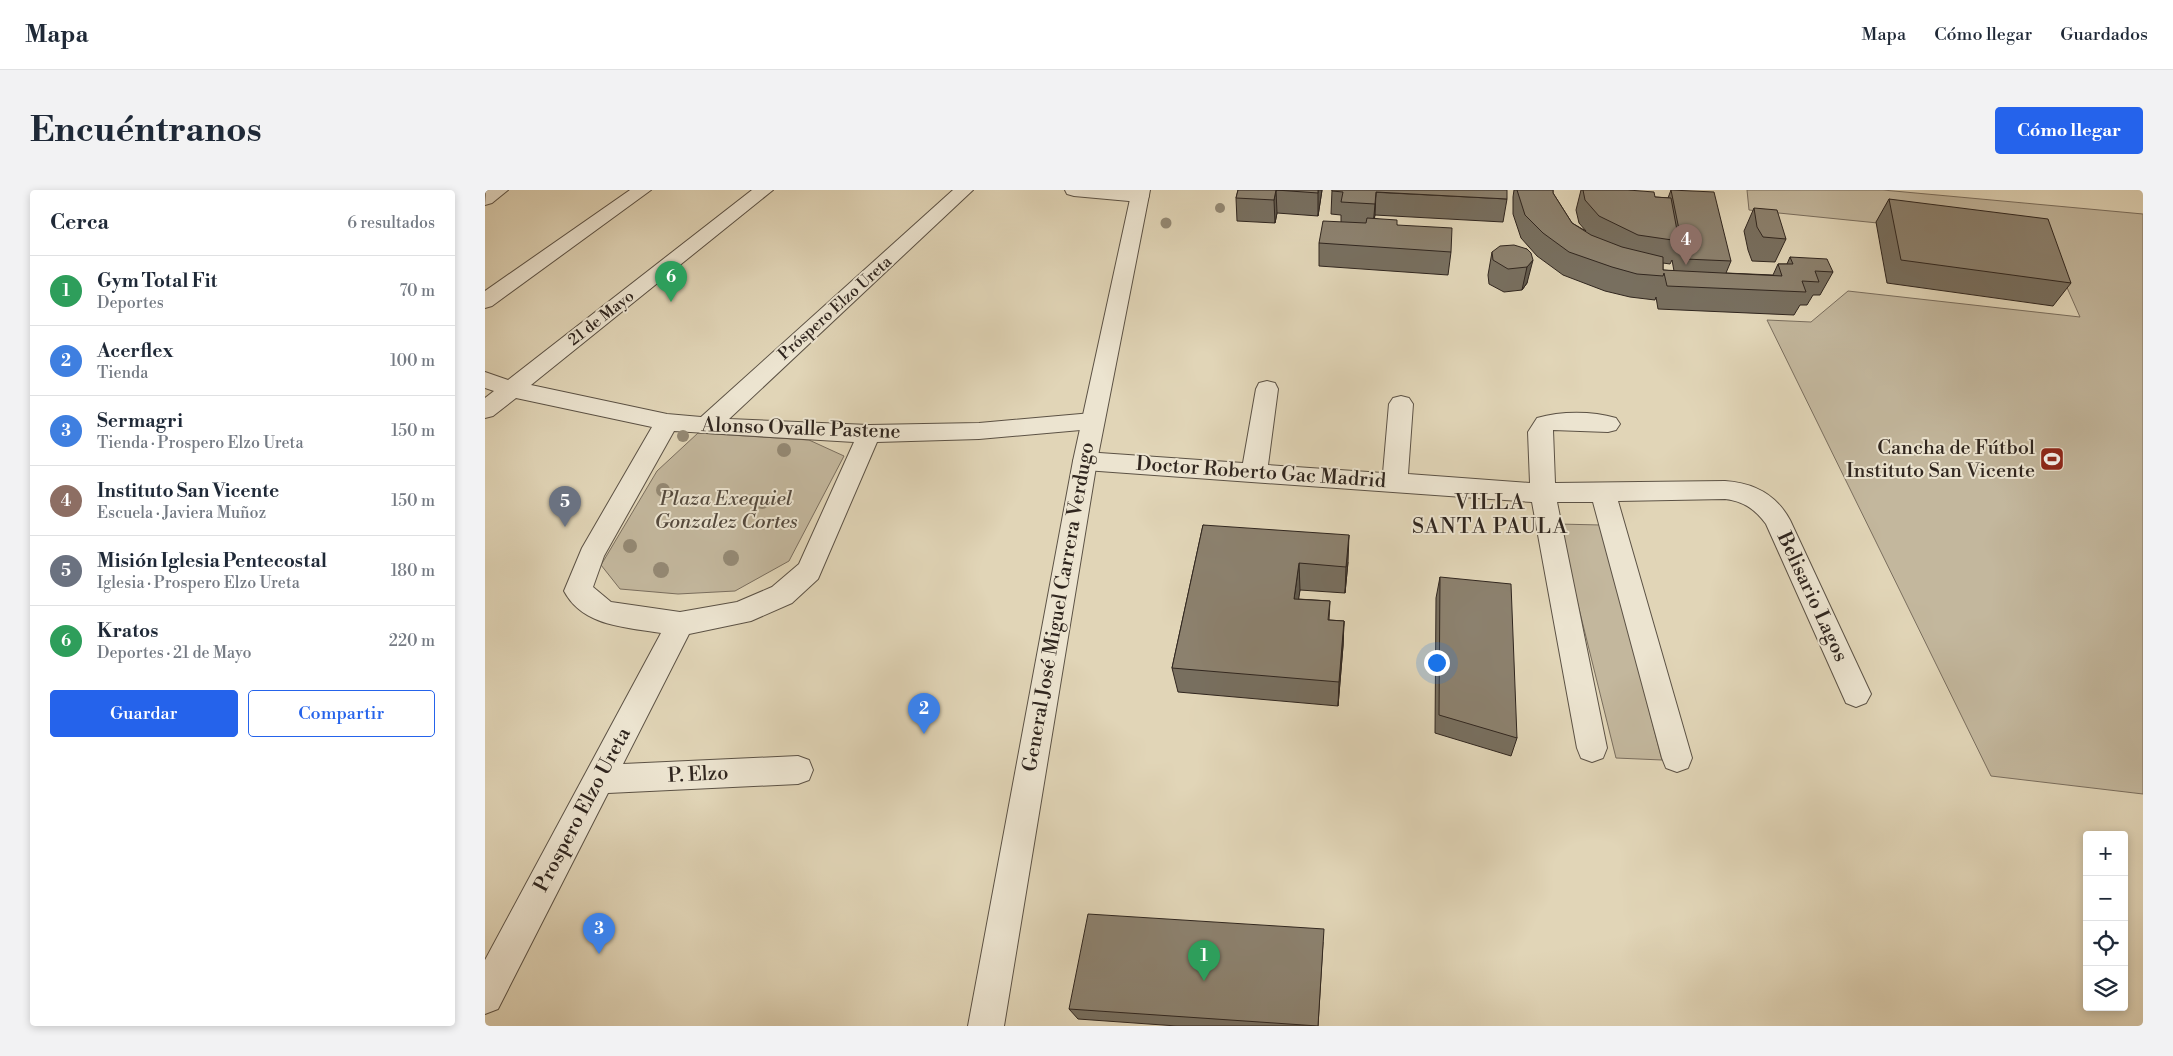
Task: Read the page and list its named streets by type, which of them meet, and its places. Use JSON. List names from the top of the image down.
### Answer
{
  "streets": {
    "street": [
      "Próspero Elzo Ureta",
      "21 de Mayo",
      "Alonso Ovalle Pastene",
      "Doctor Roberto Gac Madrid",
      "Belisario Lagos",
      "General José Miguel Carrera Verdugo",
      "P. Elzo",
      "Prospero Elzo Ureta"
    ]
  },
  "crossings": [
    ["Próspero Elzo Ureta", "Alonso Ovalle Pastene"],
    ["21 de Mayo", "Alonso Ovalle Pastene"],
    ["Alonso Ovalle Pastene", "General José Miguel Carrera Verdugo"],
    ["Doctor Roberto Gac Madrid", "Belisario Lagos"],
    ["Doctor Roberto Gac Madrid", "General José Miguel Carrera Verdugo"],
    ["P. Elzo", "Prospero Elzo Ureta"]
  ],
  "districts": ["VILLA SANTA PAULA"],
  "parks": ["Plaza Exequiel Gonzalez Cortes"],
  "places": {
    "sports": ["Cancha de Fútbol Instituto San Vicente"]
  },
  "page": {
    "header": "Mapa",
    "nav": ["Mapa", "Cómo llegar", "Guardados"],
    "buttons": [
      "Cómo llegar",
      ["Guardar", "Compartir"]
    ],
    "title": "Encuéntranos",
    "heading": ["Cerca", "6 resultados"],
    "pins": [
      "4",
      "6",
      "5",
      "2",
      "3",
      "1"
    ],
    "list": [
      {
        "mark": "1",
        "name": "Gym Total Fit",
        "note": "Deportes",
        "value": "70 m"
      },
      {
        "mark": "2",
        "name": "Acerflex",
        "note": "Tienda",
        "value": "100 m"
      },
      {
        "mark": "3",
        "name": "Sermagri",
        "note": "Tienda · Prospero Elzo Ureta",
        "value": "150 m"
      },
      {
        "mark": "4",
        "name": "Instituto San Vicente",
        "note": "Escuela · Javiera Muñoz",
        "value": "150 m"
      },
      {
        "mark": "5",
        "name": "Misión Iglesia Pentecostal",
        "note": "Iglesia · Prospero Elzo Ureta",
        "value": "180 m"
      },
      {
        "mark": "6",
        "name": "Kratos",
        "note": "Deportes · 21 de Mayo",
        "value": "220 m"
      }
    ],
    "map_buttons": ["+", "−"]
  }
}
